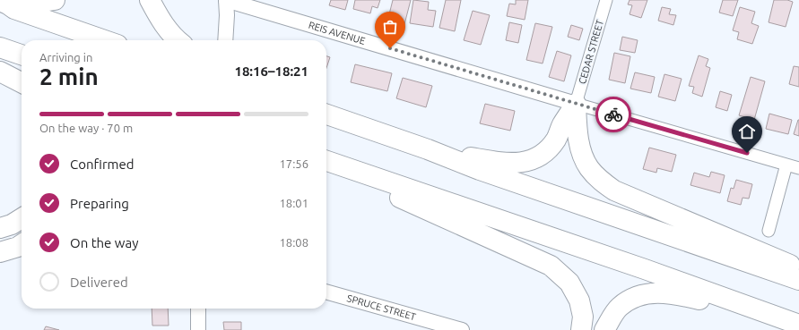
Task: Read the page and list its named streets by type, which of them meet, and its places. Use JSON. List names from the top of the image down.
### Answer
{
  "streets": {
    "street": ["REIS AVENUE", "CEDAR STREET", "SPRUCE STREET"]
  },
  "crossings": [
    ["REIS AVENUE", "CEDAR STREET"]
  ],
  "page": {
    "heading": ["2 min", "Arriving in", "18:16–18:21"],
    "bar": "On the way · 70 m",
    "list": [
      ["Confirmed", "17:56"],
      ["Preparing", "18:01"],
      ["On the way", "18:08"],
      "Delivered"
    ]
  }
}
